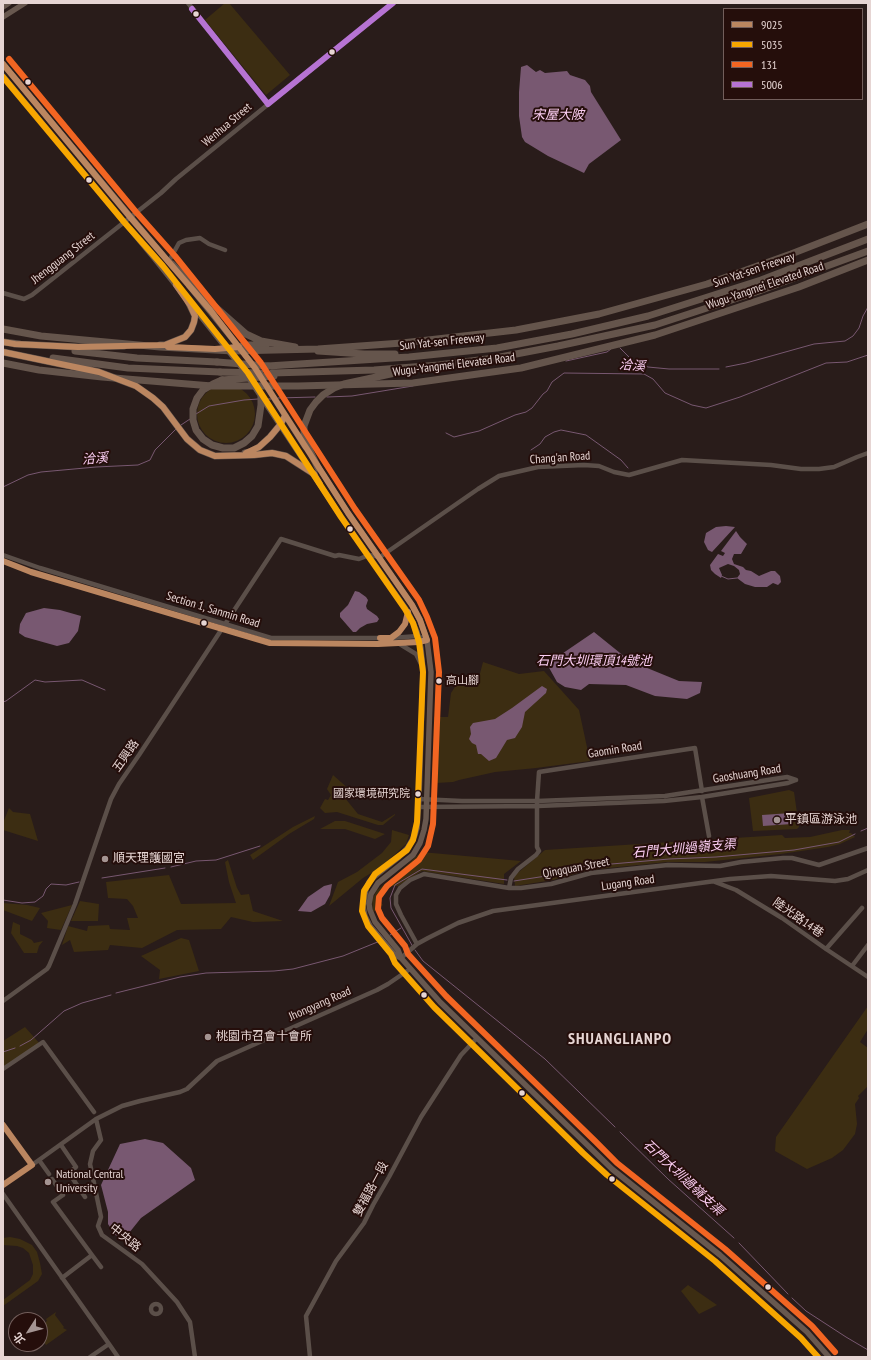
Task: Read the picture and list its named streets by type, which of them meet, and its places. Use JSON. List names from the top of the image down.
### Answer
{
  "streets": {
    "highway": ["Sun Yat-sen Freeway", "Wugu-Yangmei Elevated Road"],
    "street": [
      "Wenhua Street",
      "Jhengguang Street",
      "Chang'an Road",
      "Section 1, Sanmin Road",
      "Gaomin Road",
      "五興路",
      "Gaoshuang Road",
      "Qingquan Street",
      "Lugang Road",
      "陸光路14巷",
      "Jhongyang Road",
      "雙福路一段",
      "中央路"
    ]
  },
  "crossings": [
    ["Wenhua Street", "Jhengguang Street"],
    ["Section 1, Sanmin Road", "五興路"],
    ["Gaomin Road", "Gaoshuang Road"],
    ["Qingquan Street", "Lugang Road"],
    ["Lugang Road", "陸光路14巷"],
    ["Jhongyang Road", "中央路"]
  ],
  "districts": ["SHUANGLIANPO"],
  "water": [
    "宋屋大陂",
    "洽溪",
    "石門大圳環頂14號池",
    "石門大圳過嶺支渠"
  ],
  "places": [
    "高山腳",
    "國家環境研究院",
    "平鎮區游泳池",
    "順天理護國宮",
    "桃園市召會十會所",
    "National Central University"
  ],
  "lines": [
    "transit line 5006",
    "transit line 131",
    "transit line 9025",
    "transit line 5035"
  ],
  "legend": [
    "9025",
    "5035",
    "131",
    "5006"
  ],
  "north": "bottom left"
}
